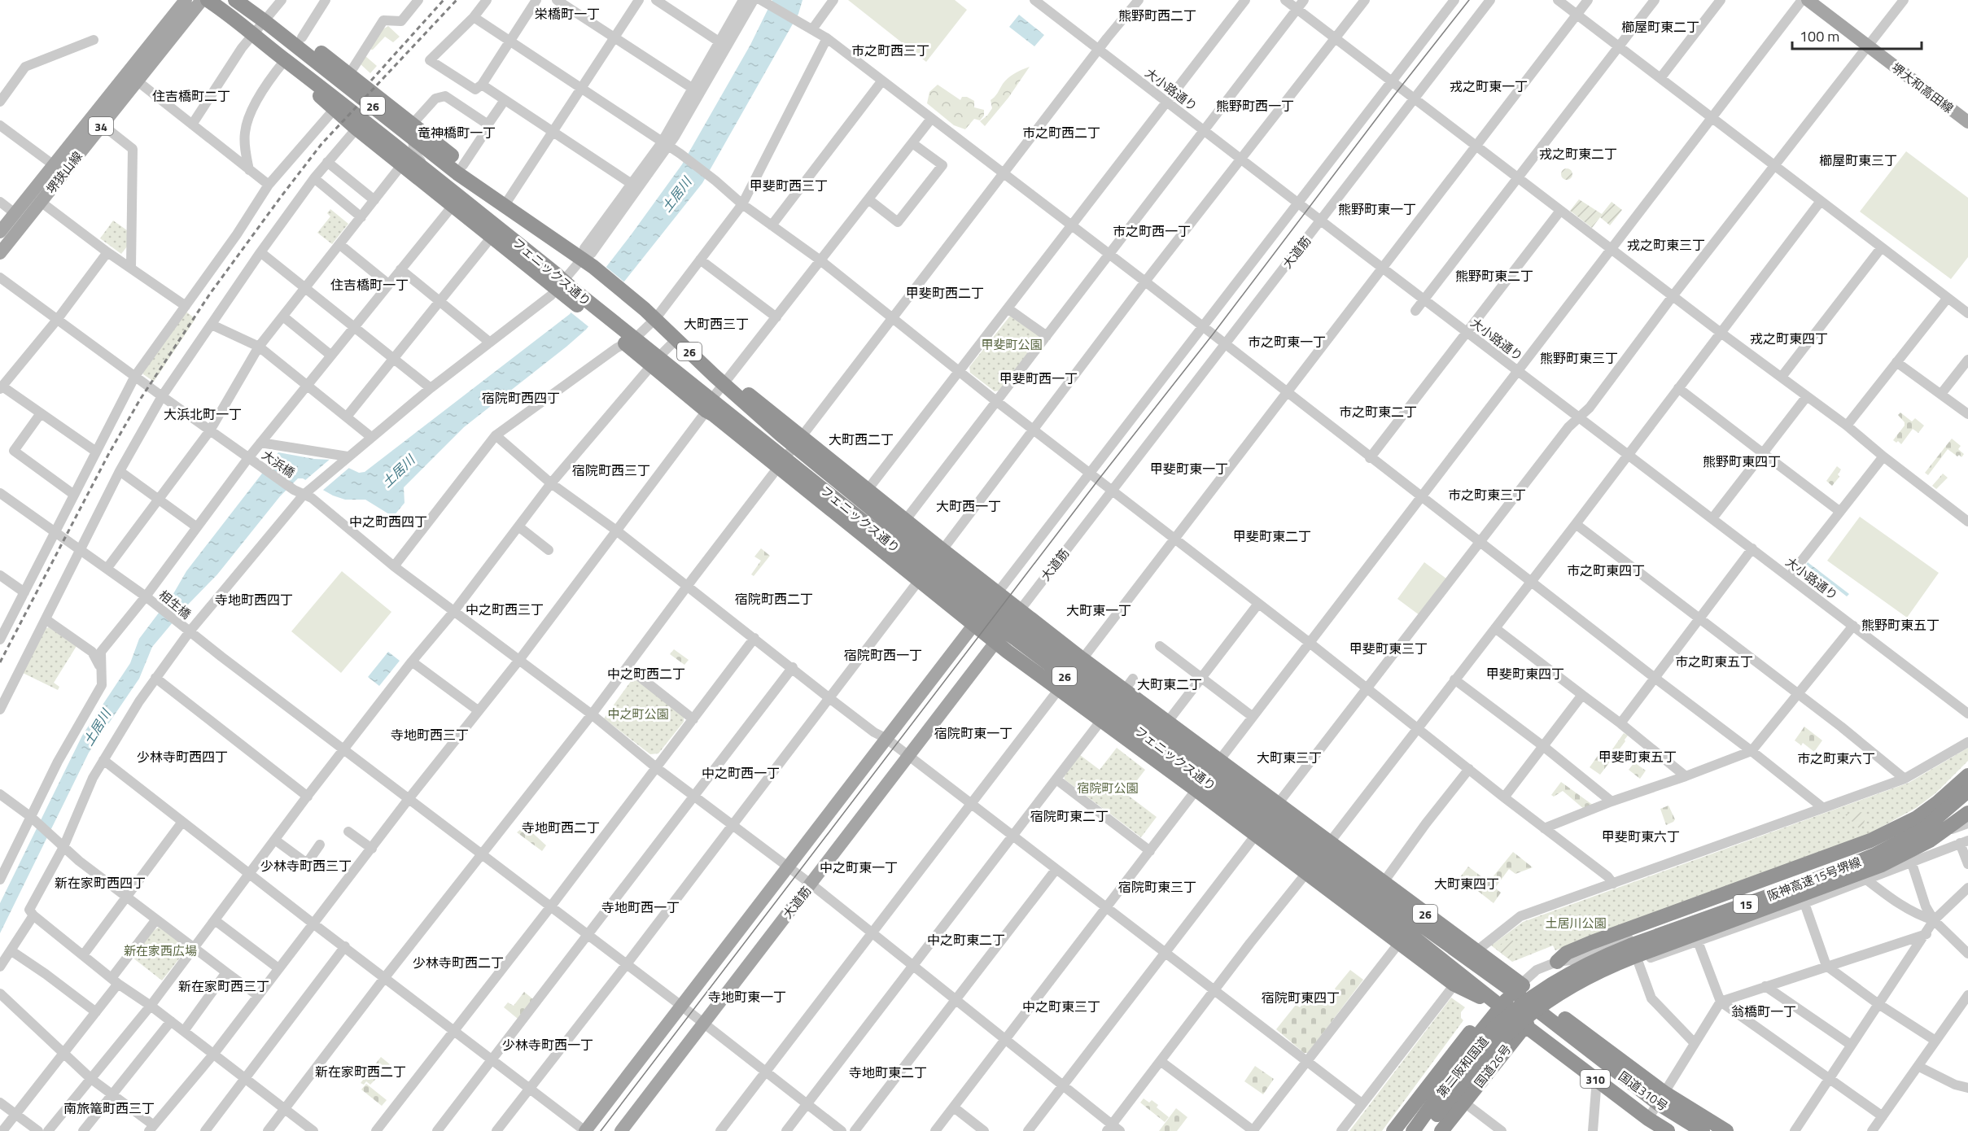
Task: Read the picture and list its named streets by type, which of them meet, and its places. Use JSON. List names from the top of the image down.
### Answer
{
  "streets": {
    "highway": [
      "26",
      "フェニックス通り",
      "阪神高速15号堺線",
      "15",
      "国道26号",
      "第二阪和国道",
      "310",
      "国道310号"
    ],
    "main road": [
      "堺大和高田線",
      "34",
      "堺狭山線",
      "大道筋"
    ],
    "street": ["大小路通り", "大浜橋", "相生橋"]
  },
  "crossings": [
    ["大小路通り", "大道筋"],
    ["26", "大道筋"],
    ["26", "フェニックス通り"],
    ["大道筋", "フェニックス通り"],
    ["大道筋", "大浜橋"],
    ["大道筋", "相生橋"],
    ["フェニックス通り", "阪神高速15号堺線"],
    ["フェニックス通り", "国道26号"],
    ["フェニックス通り", "第二阪和国道"],
    ["フェニックス通り", "国道310号"],
    ["阪神高速15号堺線", "国道26号"],
    ["阪神高速15号堺線", "第二阪和国道"],
    ["阪神高速15号堺線", "国道310号"],
    ["国道26号", "第二阪和国道"],
    ["国道26号", "国道310号"],
    ["第二阪和国道", "国道310号"]
  ],
  "districts": [
    "栄橋町一丁",
    "熊野町西二丁",
    "櫛屋町東二丁",
    "市之町西三丁",
    "戎之町東一丁",
    "住吉橋町二丁",
    "熊野町西一丁",
    "竜神橋町一丁",
    "市之町西二丁",
    "戎之町東二丁",
    "櫛屋町東三丁",
    "甲斐町西三丁",
    "熊野町東一丁",
    "市之町西一丁",
    "戎之町東三丁",
    "熊野町東二丁",
    "住吉橋町一丁",
    "甲斐町西二丁",
    "大町西三丁",
    "戎之町東四丁",
    "市之町東一丁",
    "熊野町東三丁",
    "甲斐町西一丁",
    "宿院町西四丁",
    "市之町東二丁",
    "大浜北町一丁",
    "大町西二丁",
    "熊野町東四丁",
    "甲斐町東一丁",
    "宿院町西三丁",
    "市之町東三丁",
    "大町西一丁",
    "中之町西四丁",
    "甲斐町東二丁",
    "市之町東四丁",
    "宿院町西二丁",
    "寺地町西四丁",
    "中之町西三丁",
    "大町東一丁",
    "熊野町東五丁",
    "甲斐町東三丁",
    "宿院町西一丁",
    "市之町東五丁",
    "中之町西二丁",
    "甲斐町東四丁",
    "大町東二丁",
    "宿院町東一丁",
    "寺地町西三丁",
    "少林寺町西四丁",
    "甲斐町東五丁",
    "大町東三丁",
    "市之町東六丁",
    "中之町西一丁",
    "宿院町東二丁",
    "寺地町西二丁",
    "甲斐町東六丁",
    "少林寺町西三丁",
    "中之町東一丁",
    "新在家町西四丁",
    "大町東四丁",
    "宿院町東三丁",
    "寺地町西一丁",
    "中之町東二丁",
    "少林寺町西二丁",
    "新在家町西三丁",
    "寺地町東一丁",
    "宿院町東四丁",
    "中之町東三丁",
    "翁橋町一丁",
    "少林寺町西一丁",
    "新在家町西二丁",
    "寺地町東二丁",
    "南旅篭町西三丁"
  ],
  "water": ["土居川"],
  "parks": [
    "甲斐町公園",
    "中之町公園",
    "宿院町公園",
    "土居川公園",
    "新在家西広場"
  ],
  "scale_bar": "100 m"
}
